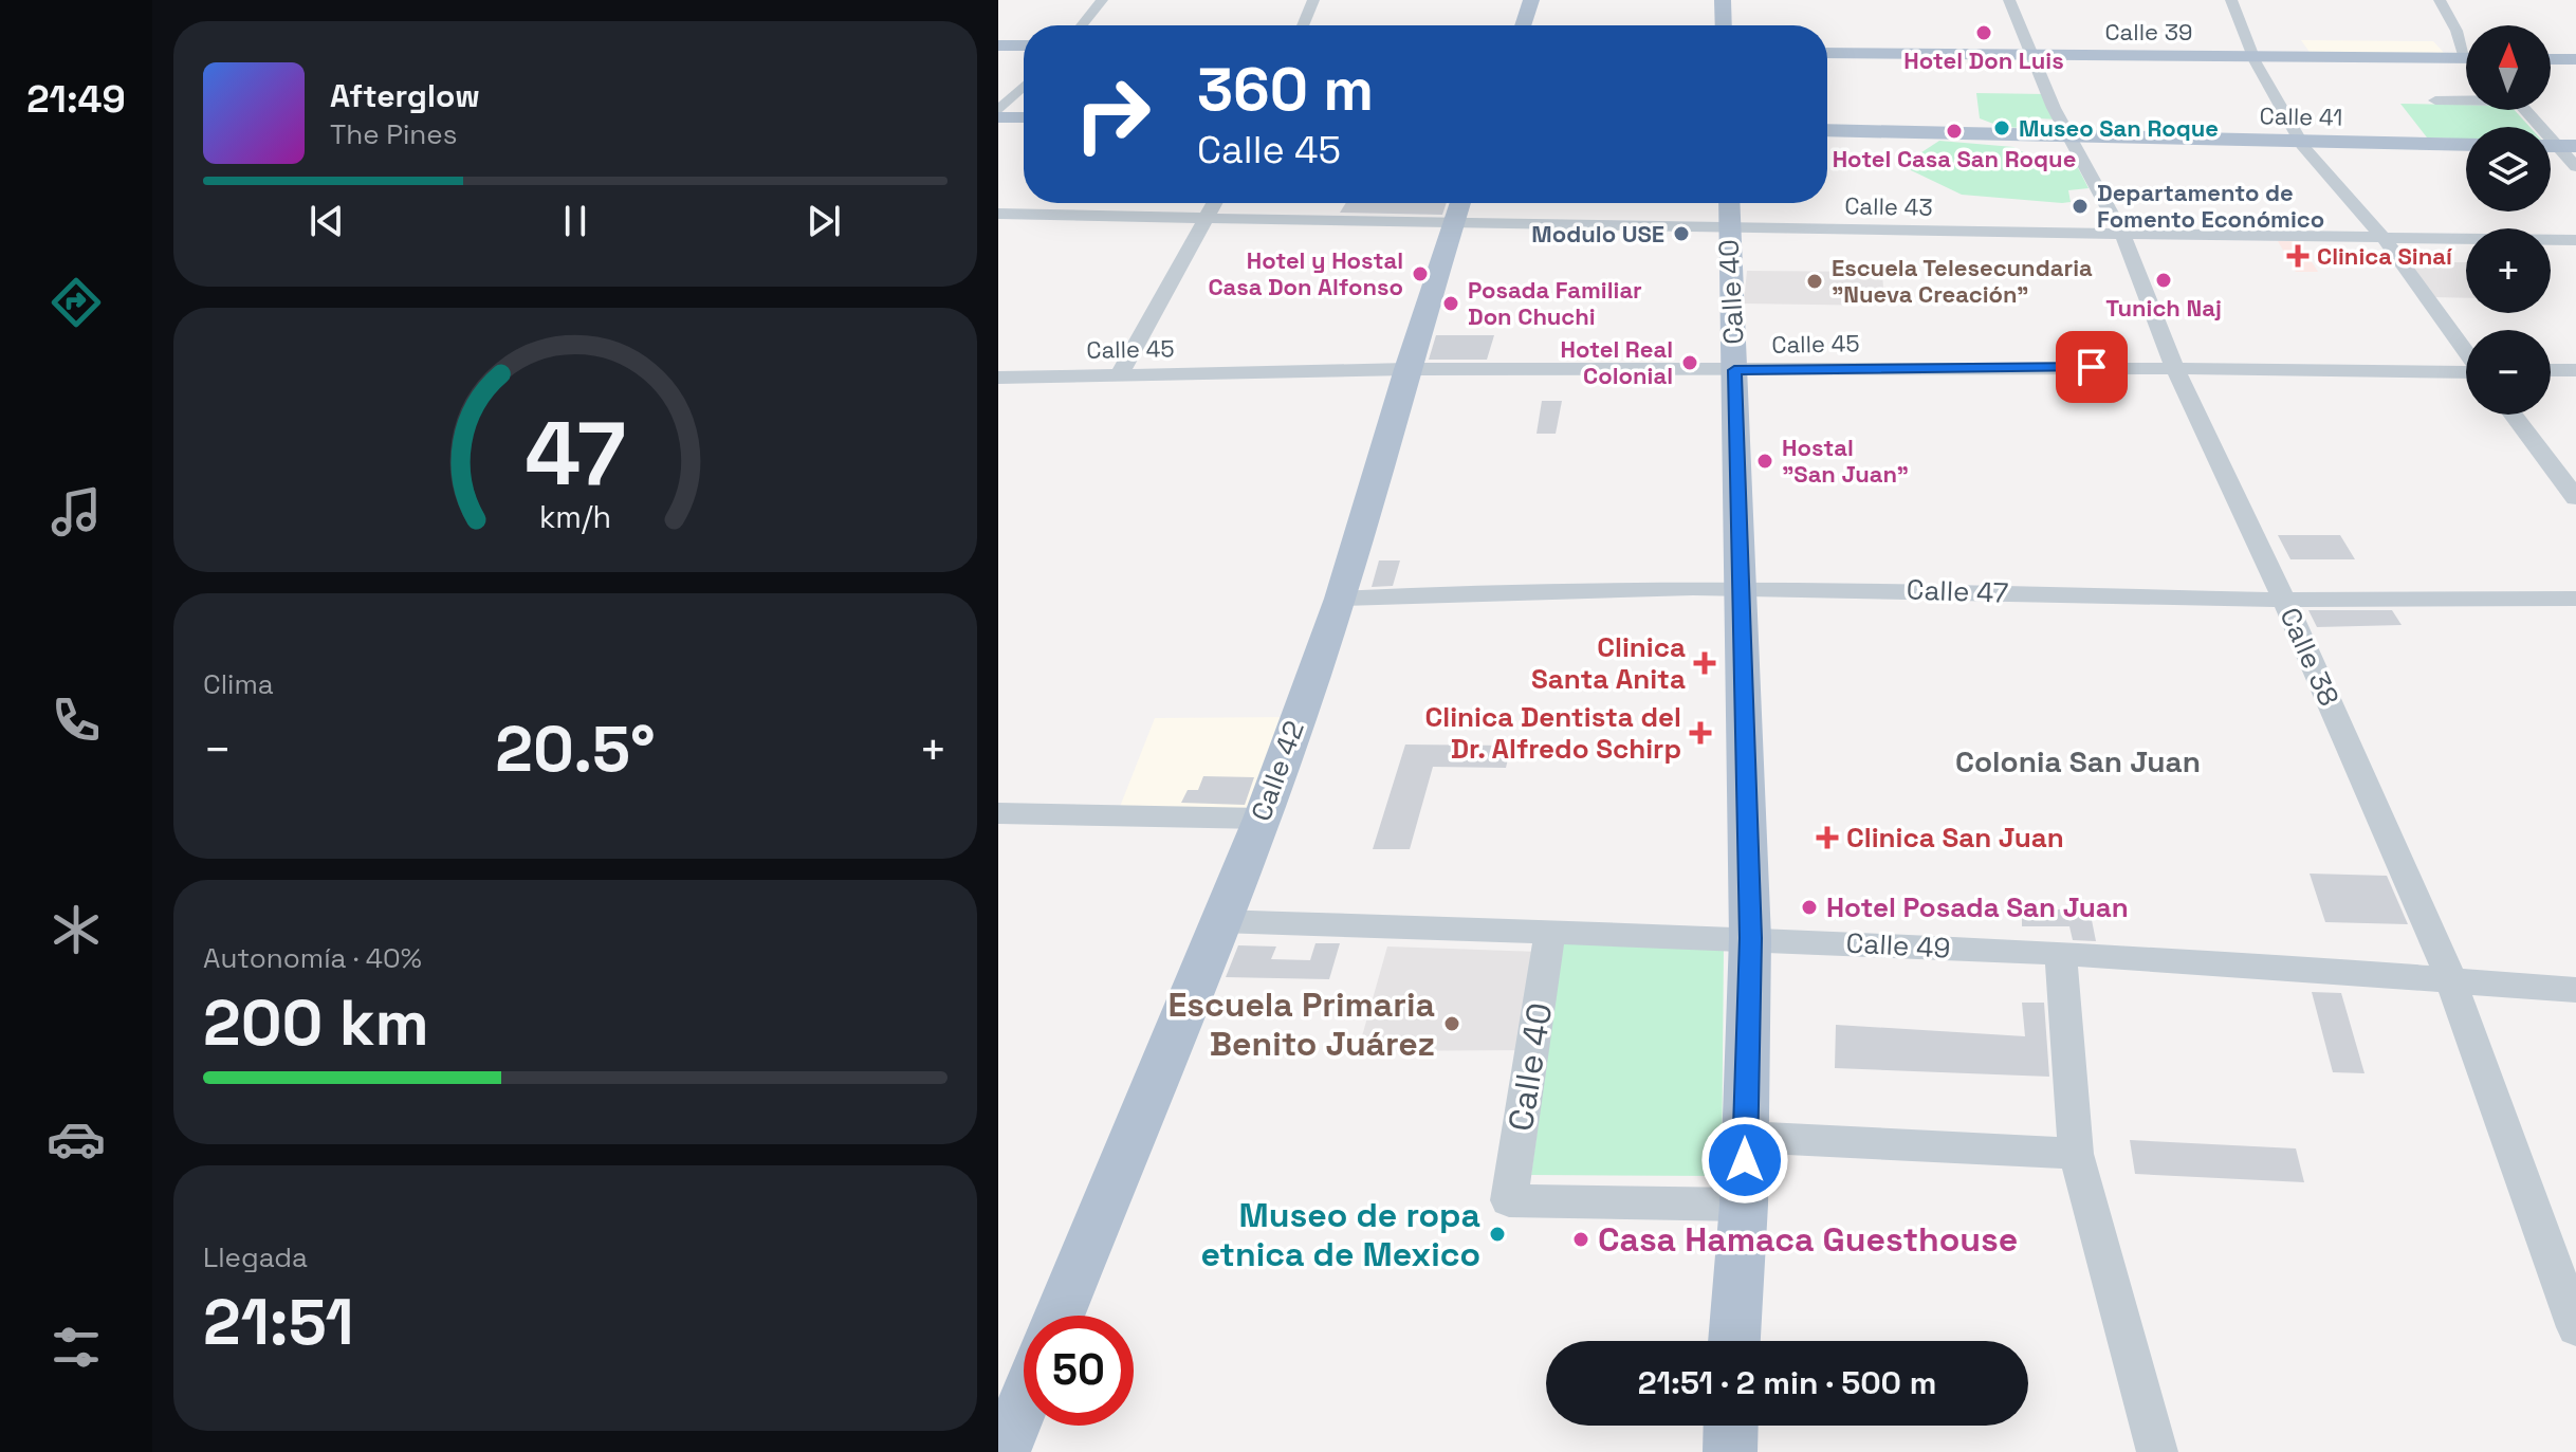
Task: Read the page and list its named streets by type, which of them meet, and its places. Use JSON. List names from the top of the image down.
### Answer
{
  "streets": {
    "main road": [
      "Calle 39",
      "Calle 41",
      "Calle 40",
      "Calle 42"
    ],
    "street": [
      "Calle 43",
      "Calle 45",
      "Calle 47",
      "Calle 38",
      "Calle 49"
    ]
  },
  "crossings": [
    ["Calle 39", "Calle 38"],
    ["Calle 41", "Calle 38"],
    ["Calle 43", "Calle 40"],
    ["Calle 43", "Calle 38"],
    ["Calle 43", "Calle 42"],
    ["Calle 40", "Calle 45"],
    ["Calle 40", "Calle 47"],
    ["Calle 40", "Calle 49"],
    ["Calle 45", "Calle 38"],
    ["Calle 45", "Calle 42"],
    ["Calle 47", "Calle 38"],
    ["Calle 47", "Calle 42"],
    ["Calle 38", "Calle 49"],
    ["Calle 42", "Calle 49"]
  ],
  "districts": ["Colonia San Juan"],
  "places": {
    "other": [
      "Hotel Don Luis",
      "Museo San Roque",
      "Hotel Casa San Roque",
      "Departamento de Fomento Económico",
      "Modulo USE",
      "Hotel y Hostal Casa Don Alfonso",
      "Tunich Naj",
      "Escuela Telesecundaria \"Nueva Creación\"",
      "Posada Familiar Don Chuchi",
      "Hotel Real Colonial",
      "Hostal \"San Juan\"",
      "Hotel Posada San Juan",
      "Escuela Primaria Benito Juárez",
      "Museo de ropa etnica de Mexico",
      "Casa Hamaca Guesthouse"
    ],
    "health": [
      "Clinica Sinaí",
      "Clinica Santa Anita",
      "Clinica Dentista del Dr. Alfredo Schirp",
      "Clinica San Juan"
    ]
  },
  "north": "top",
  "page": {
    "tabs": "21:49",
    "map_buttons": ["+", "−"],
    "turn": ["360 m", "Calle 45"],
    "song": ["Afterglow", "The Pines"],
    "tile": [
      "Clima",
      ["Autonomía · 40%", "200 km"],
      ["Llegada", "21:51"]
    ],
    "heat": ["−", "20.5°", "+"],
    "limit": "50",
    "trip": "21:51 · 2 min · 500 m",
    "gauge": ["47", "km/h"]
  }
}
